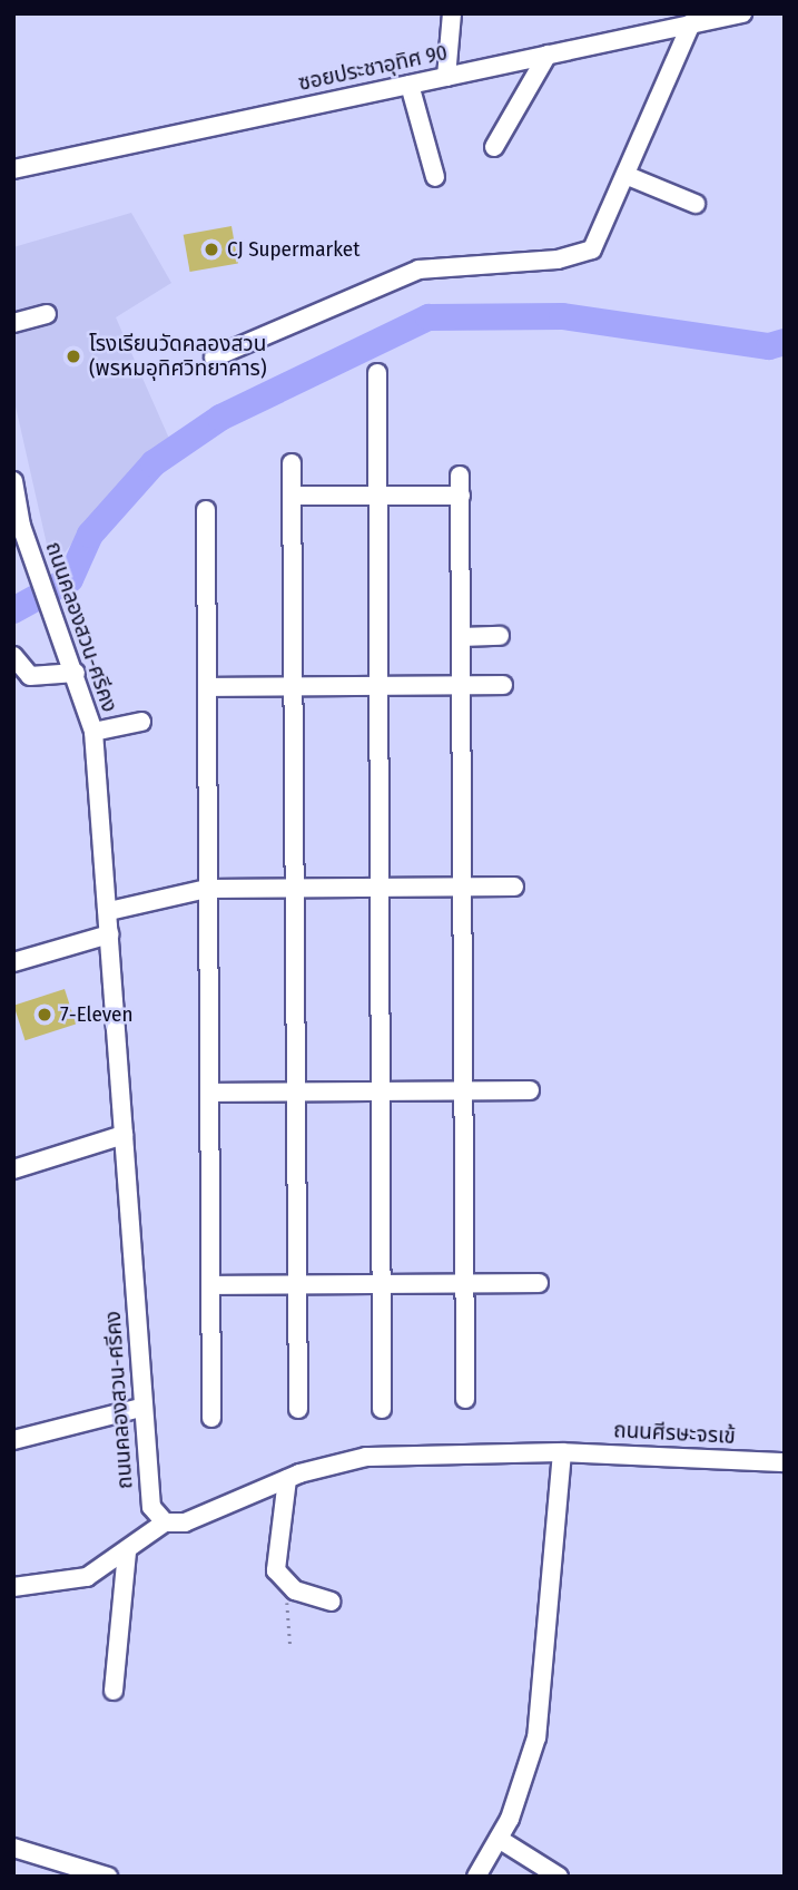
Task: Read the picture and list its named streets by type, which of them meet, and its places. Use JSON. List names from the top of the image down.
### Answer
{
  "streets": {
    "street": ["ซอยประชาอุทิศ 90", "ถนนคลองสวน-ศรีคง", "ถนนศีรษะจรเข้"]
  },
  "places": ["CJ Supermarket", "โรงเรียนวัดคลองสวน (พรหมอุทิศวิทยาคาร)", "7-Eleven"]
}
